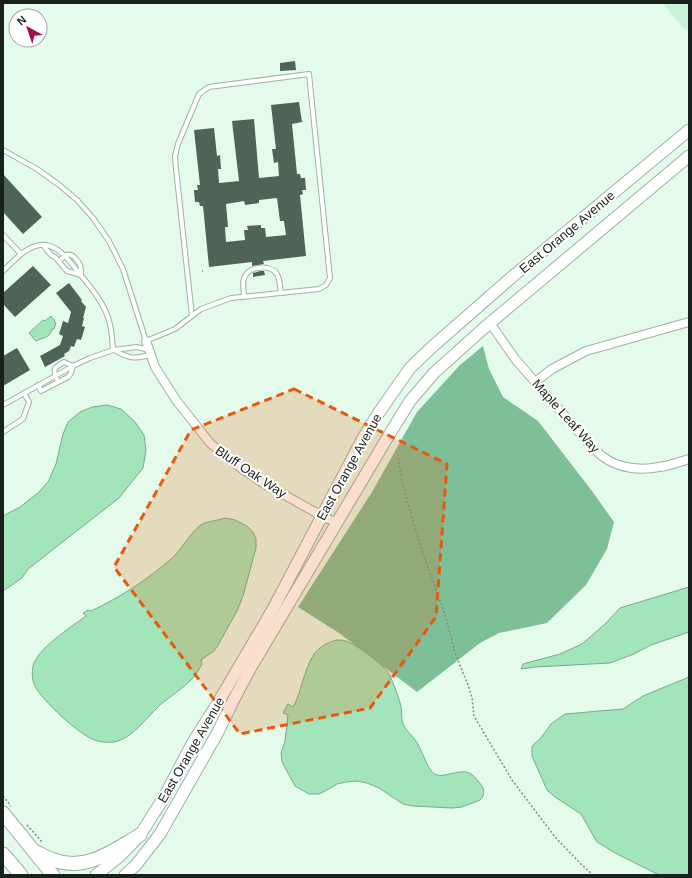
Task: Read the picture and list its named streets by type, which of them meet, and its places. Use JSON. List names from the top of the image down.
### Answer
{
  "streets": {
    "street": ["East Orange Avenue", "Maple Leaf Way", "Bluff Oak Way"]
  },
  "crossings": [
    ["East Orange Avenue", "Maple Leaf Way"],
    ["East Orange Avenue", "Bluff Oak Way"]
  ],
  "north": "top left"
}
